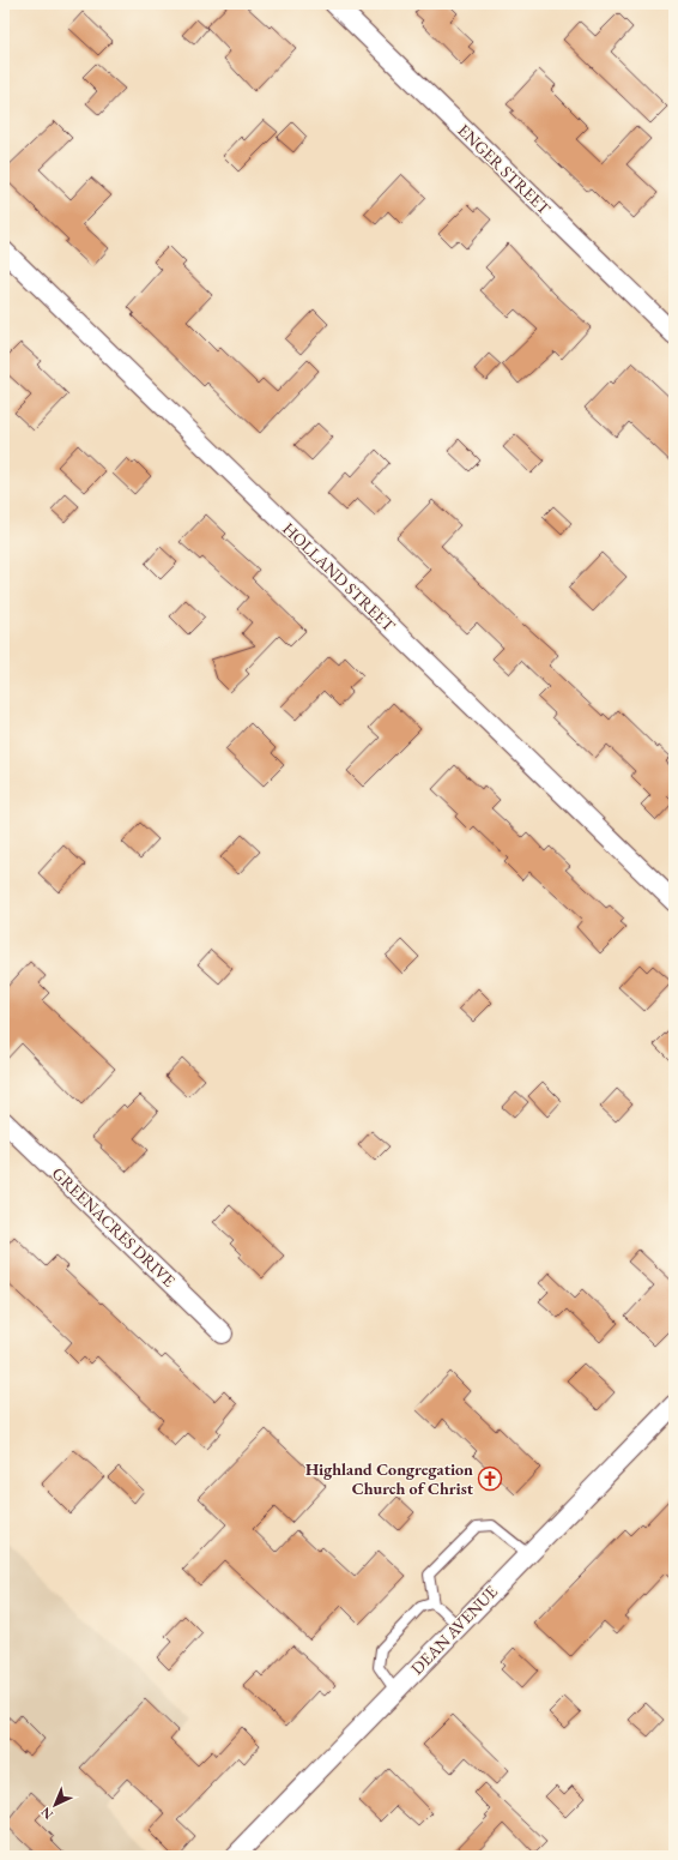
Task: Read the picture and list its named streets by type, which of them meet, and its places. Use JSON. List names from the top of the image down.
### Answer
{
  "streets": {
    "street": [
      "ENGER STREET",
      "HOLLAND STREET",
      "GREENACRES DRIVE",
      "DEAN AVENUE"
    ]
  },
  "places": {
    "church": ["Highland Congregation Church of Christ"]
  },
  "north": "bottom left"
}
